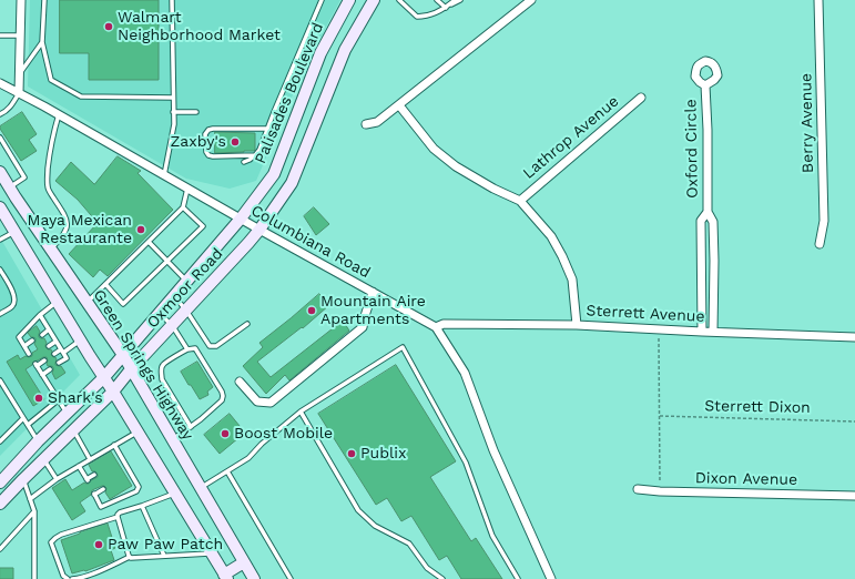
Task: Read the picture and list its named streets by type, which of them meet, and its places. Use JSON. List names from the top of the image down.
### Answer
{
  "streets": {
    "main road": ["Palisades Boulevard", "Oxmoor Road", "Green Springs Highway"],
    "street": [
      "Berry Avenue",
      "Lathrop Avenue",
      "Oxford Circle",
      "Columbiana Road",
      "Sterrett Avenue",
      "Dixon Avenue"
    ],
    "path": ["Sterrett Dixon"]
  },
  "crossings": [
    ["Palisades Boulevard", "Columbiana Road"],
    ["Palisades Boulevard", "Oxmoor Road"],
    ["Oxford Circle", "Sterrett Avenue"],
    ["Columbiana Road", "Oxmoor Road"],
    ["Columbiana Road", "Sterrett Avenue"],
    ["Oxmoor Road", "Green Springs Highway"]
  ],
  "places": [
    "Walmart Neighborhood Market",
    "Zaxby's",
    "Maya Mexican Restaurante",
    "Mountain Aire Apartments",
    "Shark's",
    "Boost Mobile",
    "Publix",
    "Paw Paw Patch"
  ]
}
